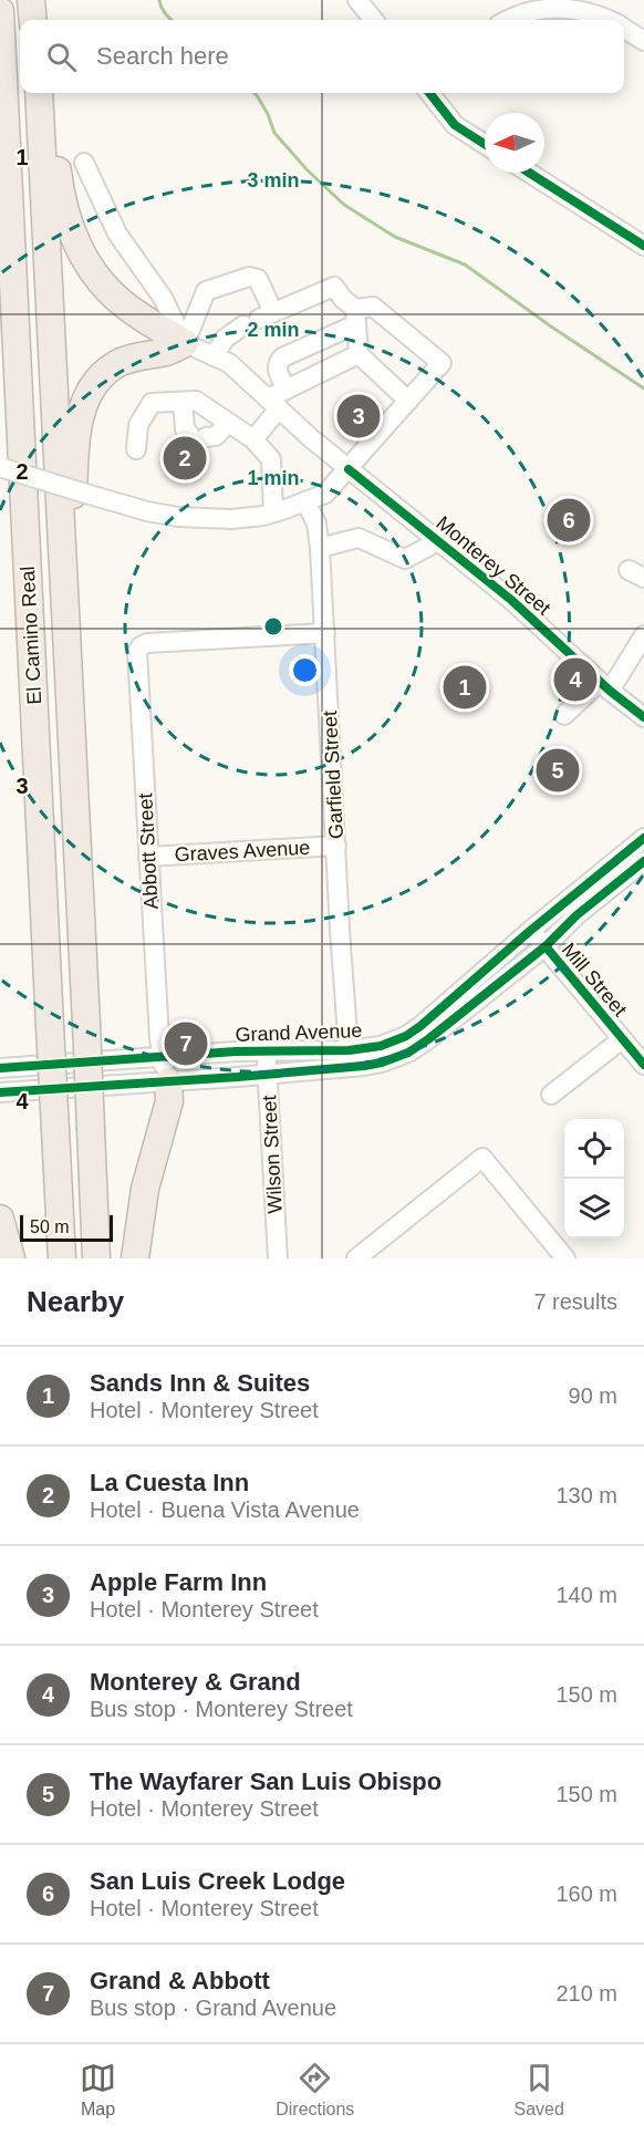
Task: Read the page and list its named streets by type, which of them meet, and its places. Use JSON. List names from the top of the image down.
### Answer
{
  "streets": {
    "highway": ["El Camino Real"],
    "street": [
      "Monterey Street",
      "Garfield Street",
      "Abbott Street",
      "Graves Avenue",
      "Mill Street",
      "Grand Avenue",
      "Wilson Street"
    ]
  },
  "crossings": [
    ["Garfield Street", "Abbott Street"],
    ["Garfield Street", "Graves Avenue"],
    ["Garfield Street", "Grand Avenue"],
    ["Abbott Street", "Graves Avenue"],
    ["Abbott Street", "Grand Avenue"],
    ["Mill Street", "Grand Avenue"],
    ["Grand Avenue", "Wilson Street"]
  ],
  "scale_bar": "50 m",
  "north": "left",
  "page": {
    "search": "Search here",
    "pins": [
      "3",
      "2",
      "6",
      "4",
      "1",
      "5",
      "7"
    ],
    "scale": "50 m",
    "heading": ["Nearby", "7 results"],
    "list": [
      {
        "mark": "1",
        "name": "Sands Inn & Suites",
        "note": "Hotel · Monterey Street",
        "value": "90 m"
      },
      {
        "mark": "2",
        "name": "La Cuesta Inn",
        "note": "Hotel · Buena Vista Avenue",
        "value": "130 m"
      },
      {
        "mark": "3",
        "name": "Apple Farm Inn",
        "note": "Hotel · Monterey Street",
        "value": "140 m"
      },
      {
        "mark": "4",
        "name": "Monterey & Grand",
        "note": "Bus stop · Monterey Street",
        "value": "150 m"
      },
      {
        "mark": "5",
        "name": "The Wayfarer San Luis Obispo",
        "note": "Hotel · Monterey Street",
        "value": "150 m"
      },
      {
        "mark": "6",
        "name": "San Luis Creek Lodge",
        "note": "Hotel · Monterey Street",
        "value": "160 m"
      },
      {
        "mark": "7",
        "name": "Grand & Abbott",
        "note": "Bus stop · Grand Avenue",
        "value": "210 m"
      }
    ],
    "nav": ["Map", "Directions", "Saved"]
  },
  "grid": {
    "rows": [
      "1",
      "2",
      "3",
      "4"
    ]
  },
  "rings": ["3 min", "2 min", "1 min"]
}
